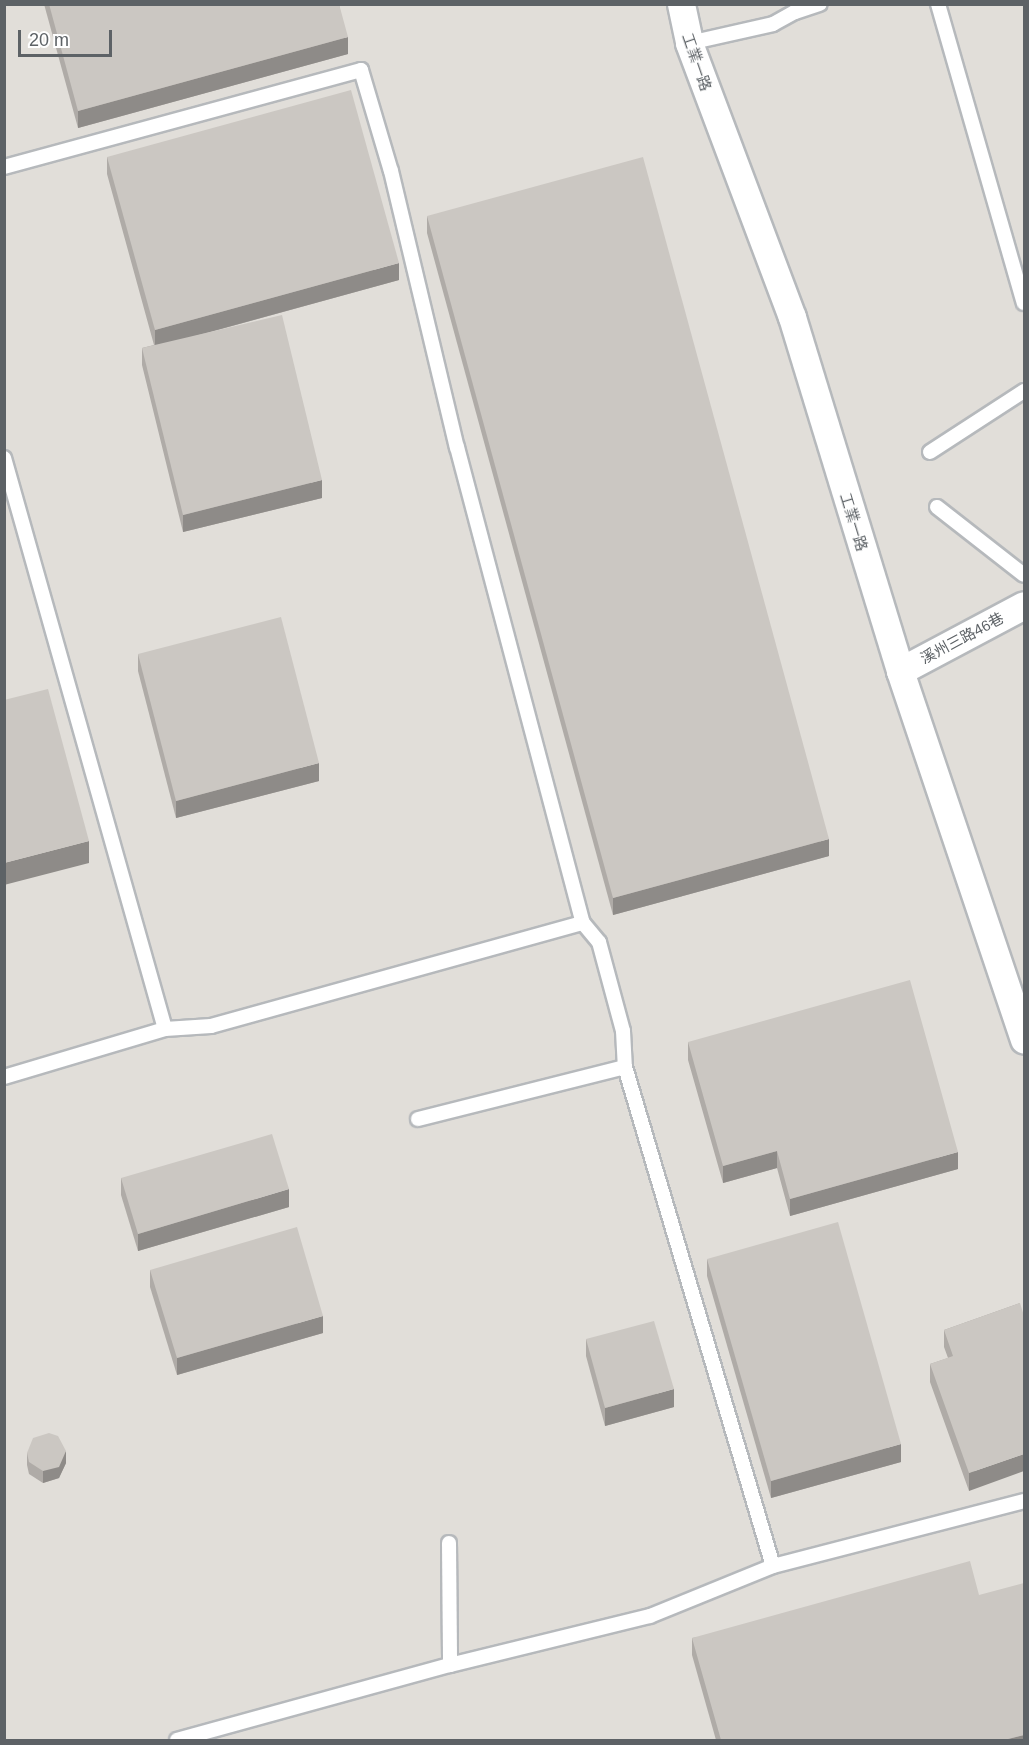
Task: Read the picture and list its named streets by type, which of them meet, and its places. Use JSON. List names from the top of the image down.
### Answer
{
  "streets": {
    "street": ["工業一路", "溪州三路46巷"]
  },
  "crossings": [
    ["工業一路", "溪州三路46巷"]
  ],
  "scale_bar": "20 m"
}
